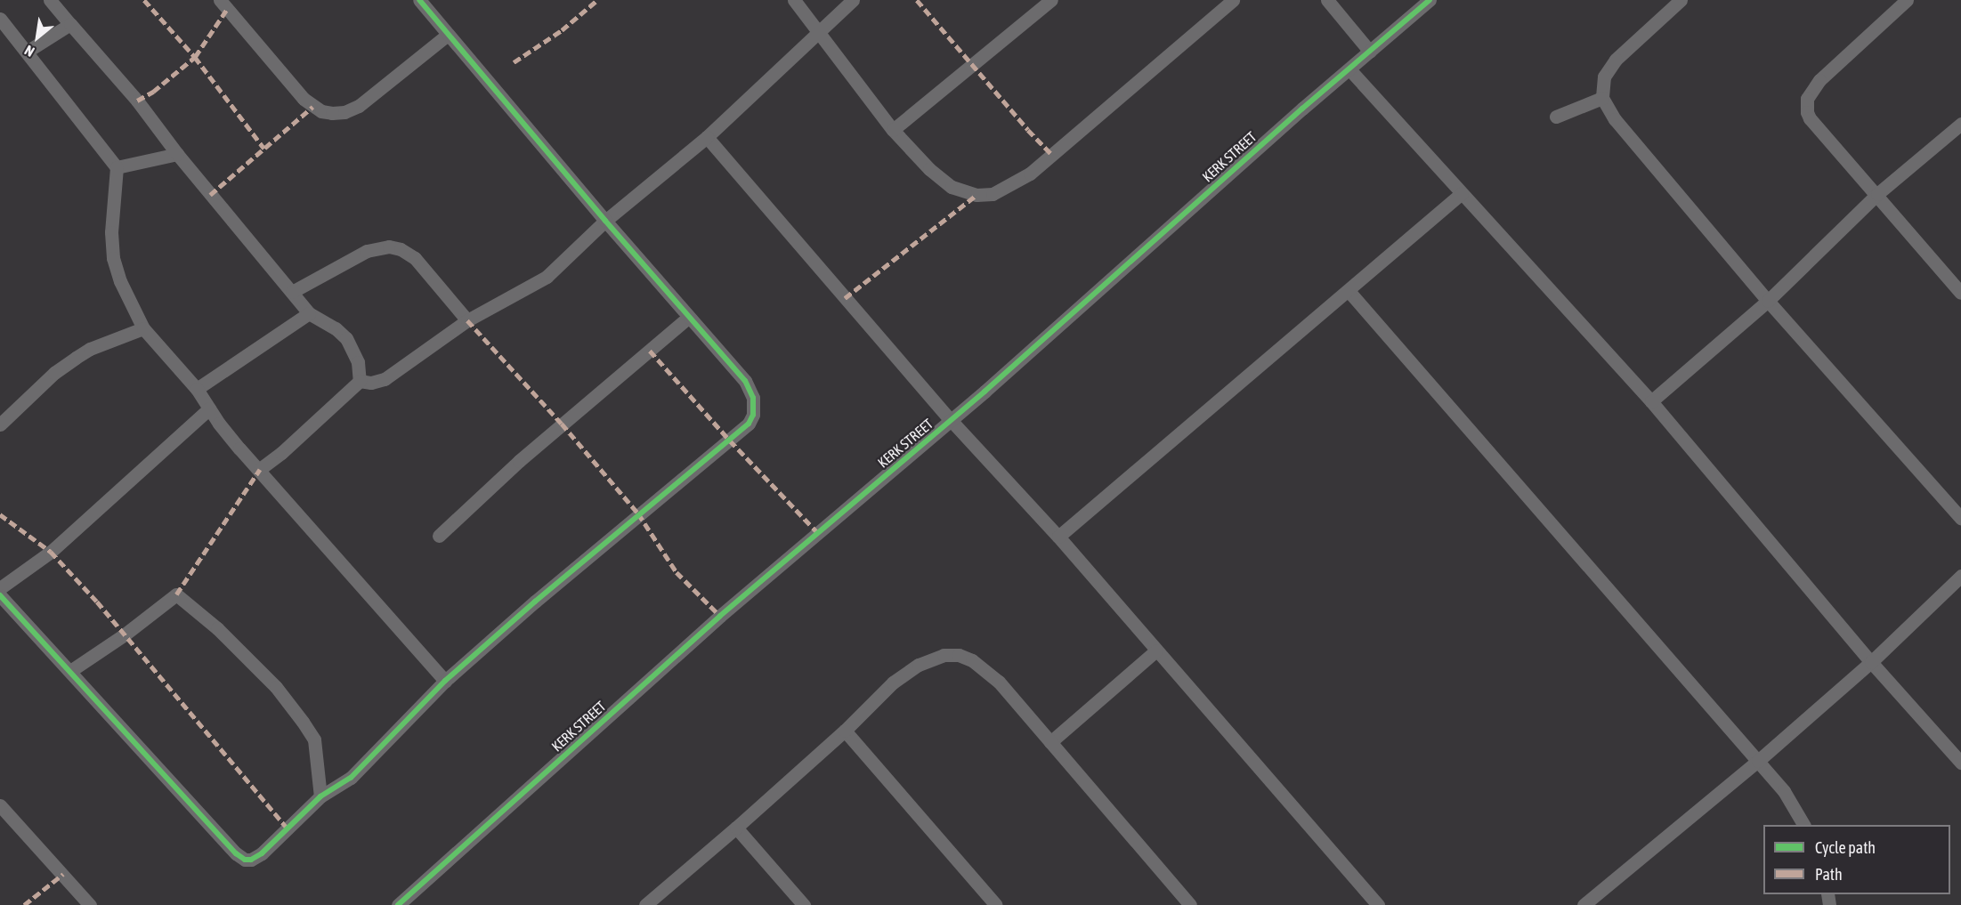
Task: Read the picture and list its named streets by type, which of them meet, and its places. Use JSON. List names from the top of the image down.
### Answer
{
  "streets": {
    "street": ["KERK STREET"]
  },
  "legend": ["Cycle path", "Path"],
  "north": "bottom left"
}
